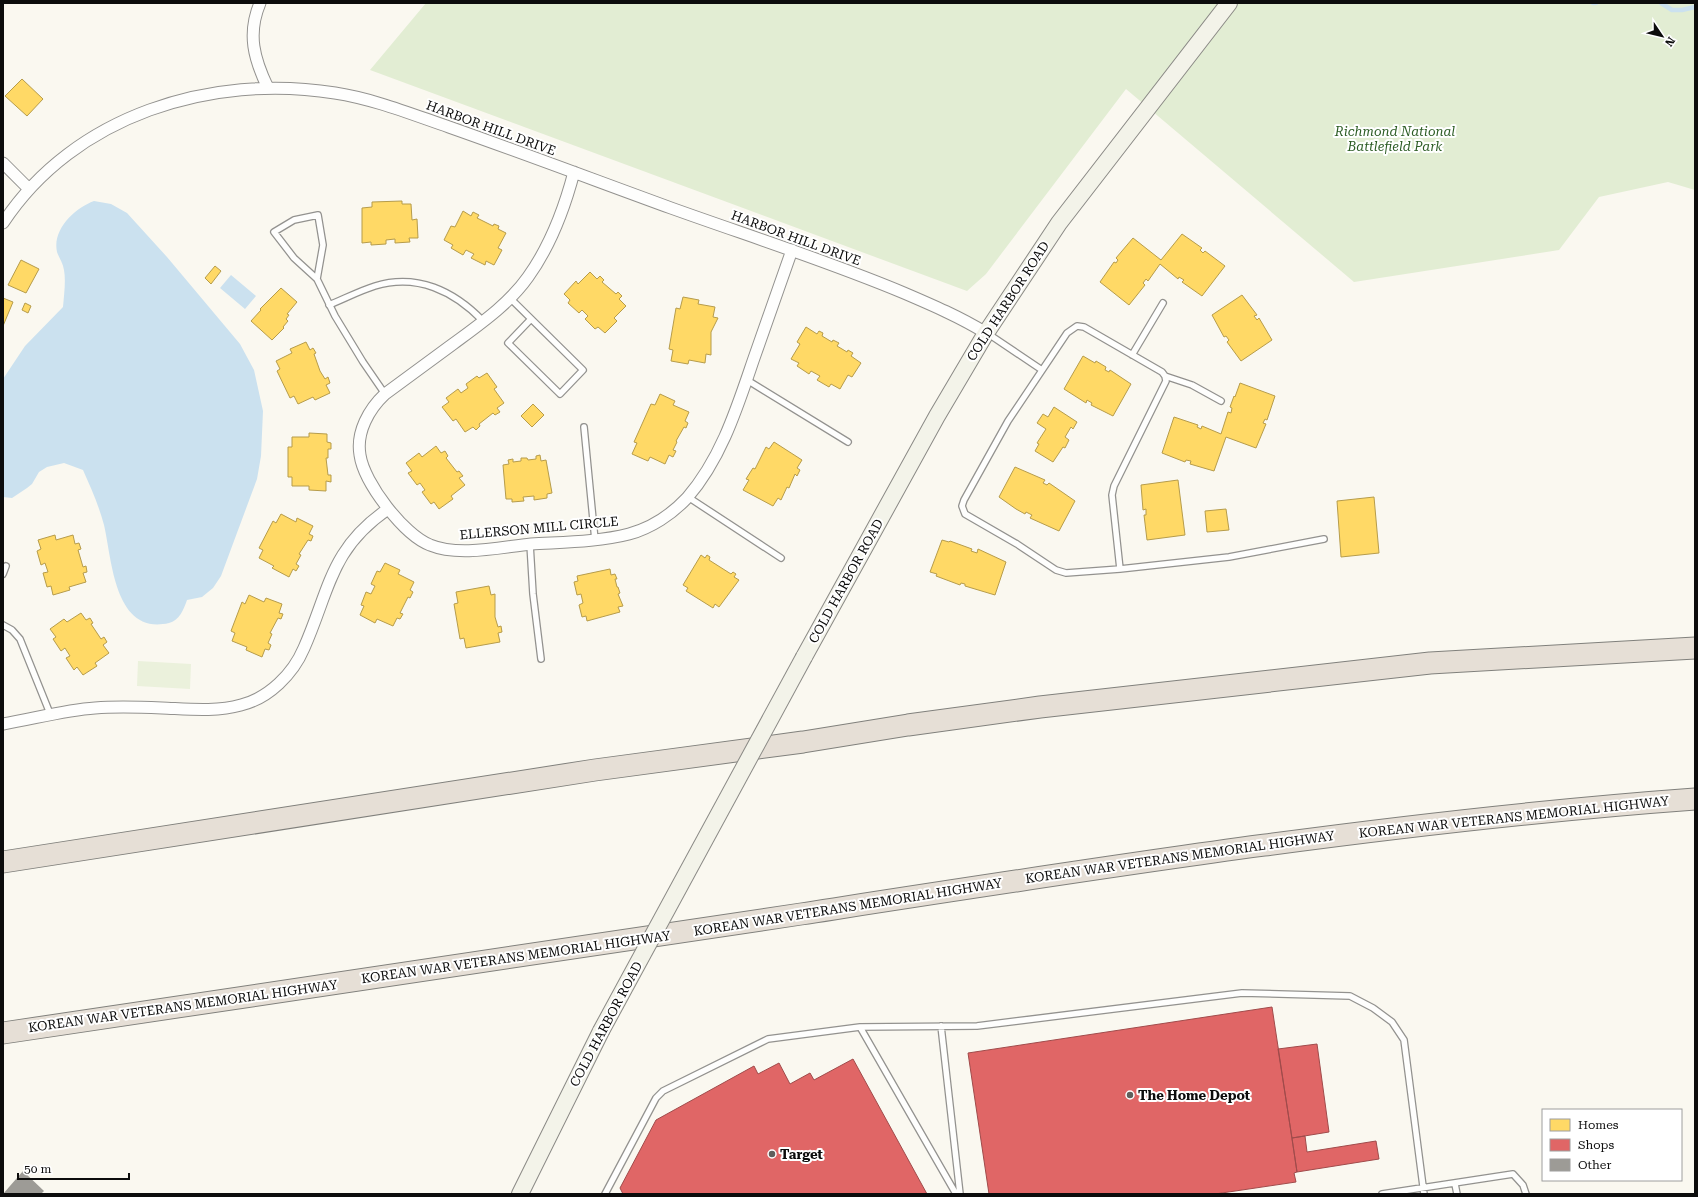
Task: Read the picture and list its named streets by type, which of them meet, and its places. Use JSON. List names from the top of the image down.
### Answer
{
  "streets": {
    "highway": ["KOREAN WAR VETERANS MEMORIAL HIGHWAY"],
    "main road": ["COLD HARBOR ROAD"],
    "street": ["HARBOR HILL DRIVE", "ELLERSON MILL CIRCLE"]
  },
  "crossings": [
    ["HARBOR HILL DRIVE", "COLD HARBOR ROAD"],
    ["HARBOR HILL DRIVE", "ELLERSON MILL CIRCLE"]
  ],
  "parks": ["Richmond National Battlefield Park"],
  "places": ["The Home Depot", "Target"],
  "legend": ["Homes", "Shops", "Other"],
  "scale_bar": "50 m",
  "north": "bottom right"
}
